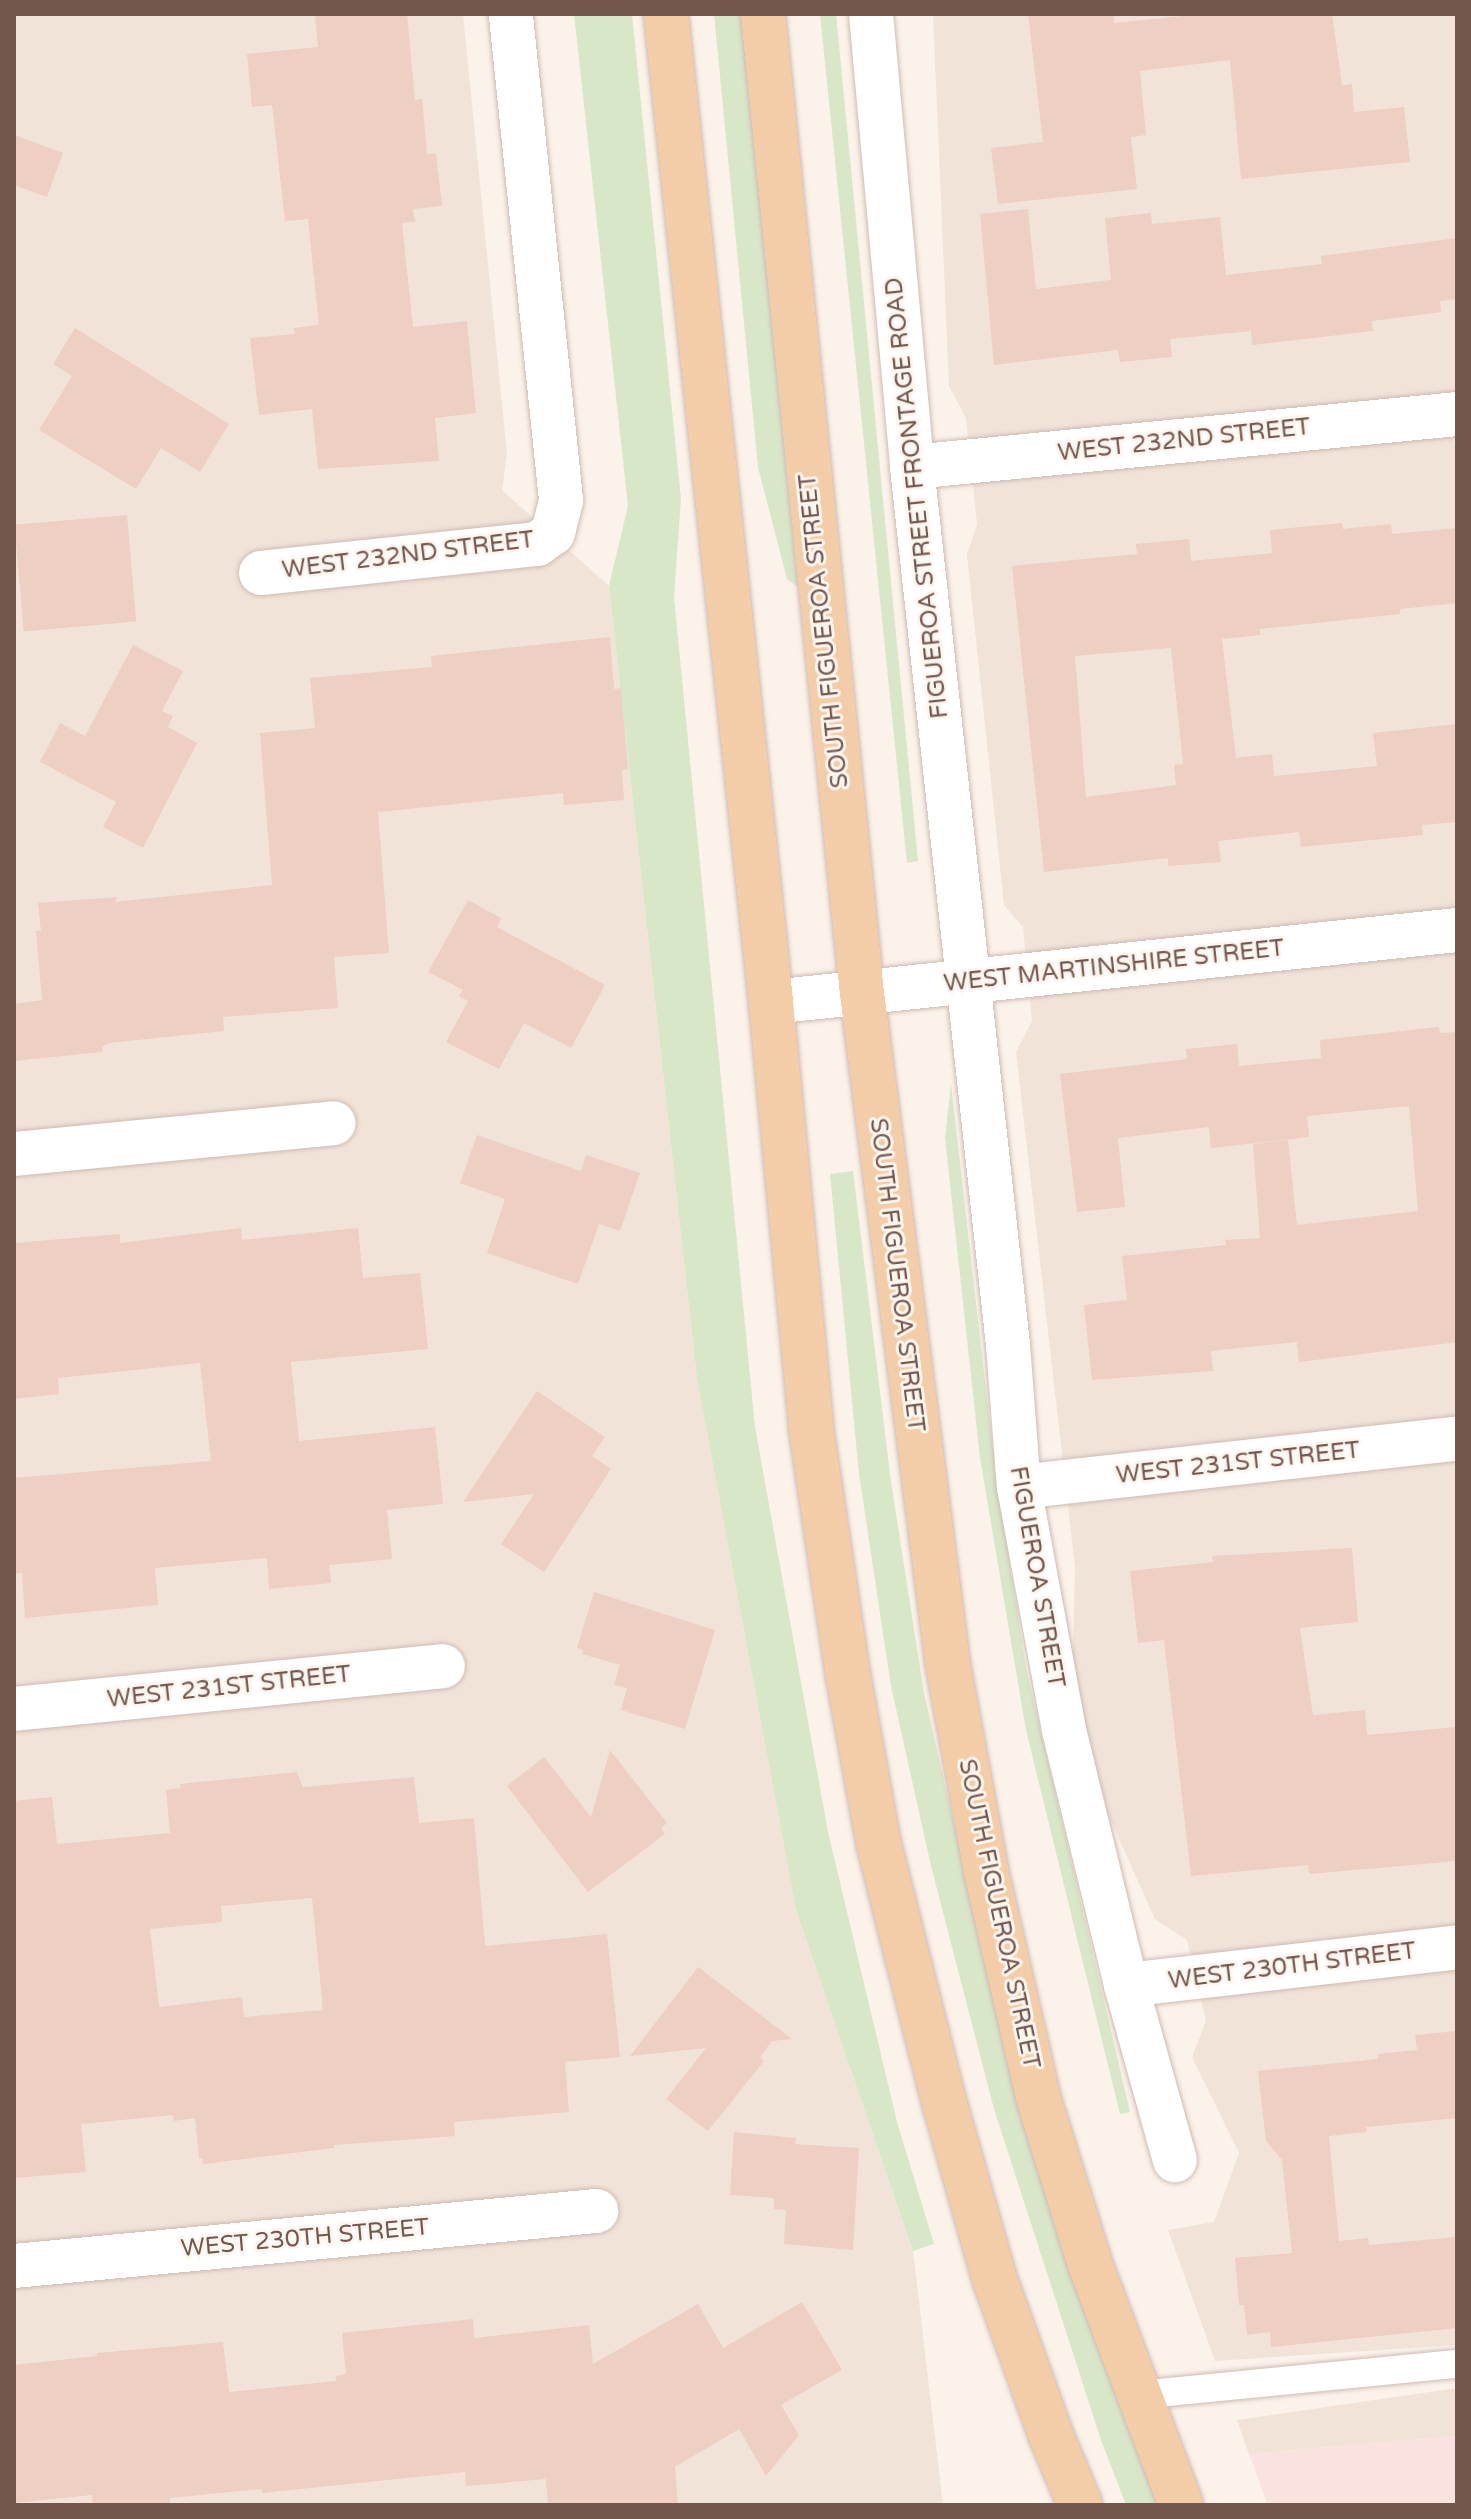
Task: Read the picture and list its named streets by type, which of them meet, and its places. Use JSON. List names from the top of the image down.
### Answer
{
  "streets": {
    "main road": ["SOUTH FIGUEROA STREET"],
    "street": [
      "WEST 232ND STREET",
      "FIGUEROA STREET FRONTAGE ROAD",
      "WEST MARTINSHIRE STREET",
      "WEST 231ST STREET",
      "FIGUEROA STREET",
      "WEST 230TH STREET"
    ]
  },
  "crossings": [
    ["WEST 232ND STREET", "FIGUEROA STREET FRONTAGE ROAD"],
    ["FIGUEROA STREET FRONTAGE ROAD", "WEST MARTINSHIRE STREET"],
    ["FIGUEROA STREET FRONTAGE ROAD", "FIGUEROA STREET"],
    ["SOUTH FIGUEROA STREET", "WEST MARTINSHIRE STREET"],
    ["WEST MARTINSHIRE STREET", "FIGUEROA STREET"],
    ["WEST 231ST STREET", "FIGUEROA STREET"],
    ["FIGUEROA STREET", "WEST 230TH STREET"]
  ]
}
